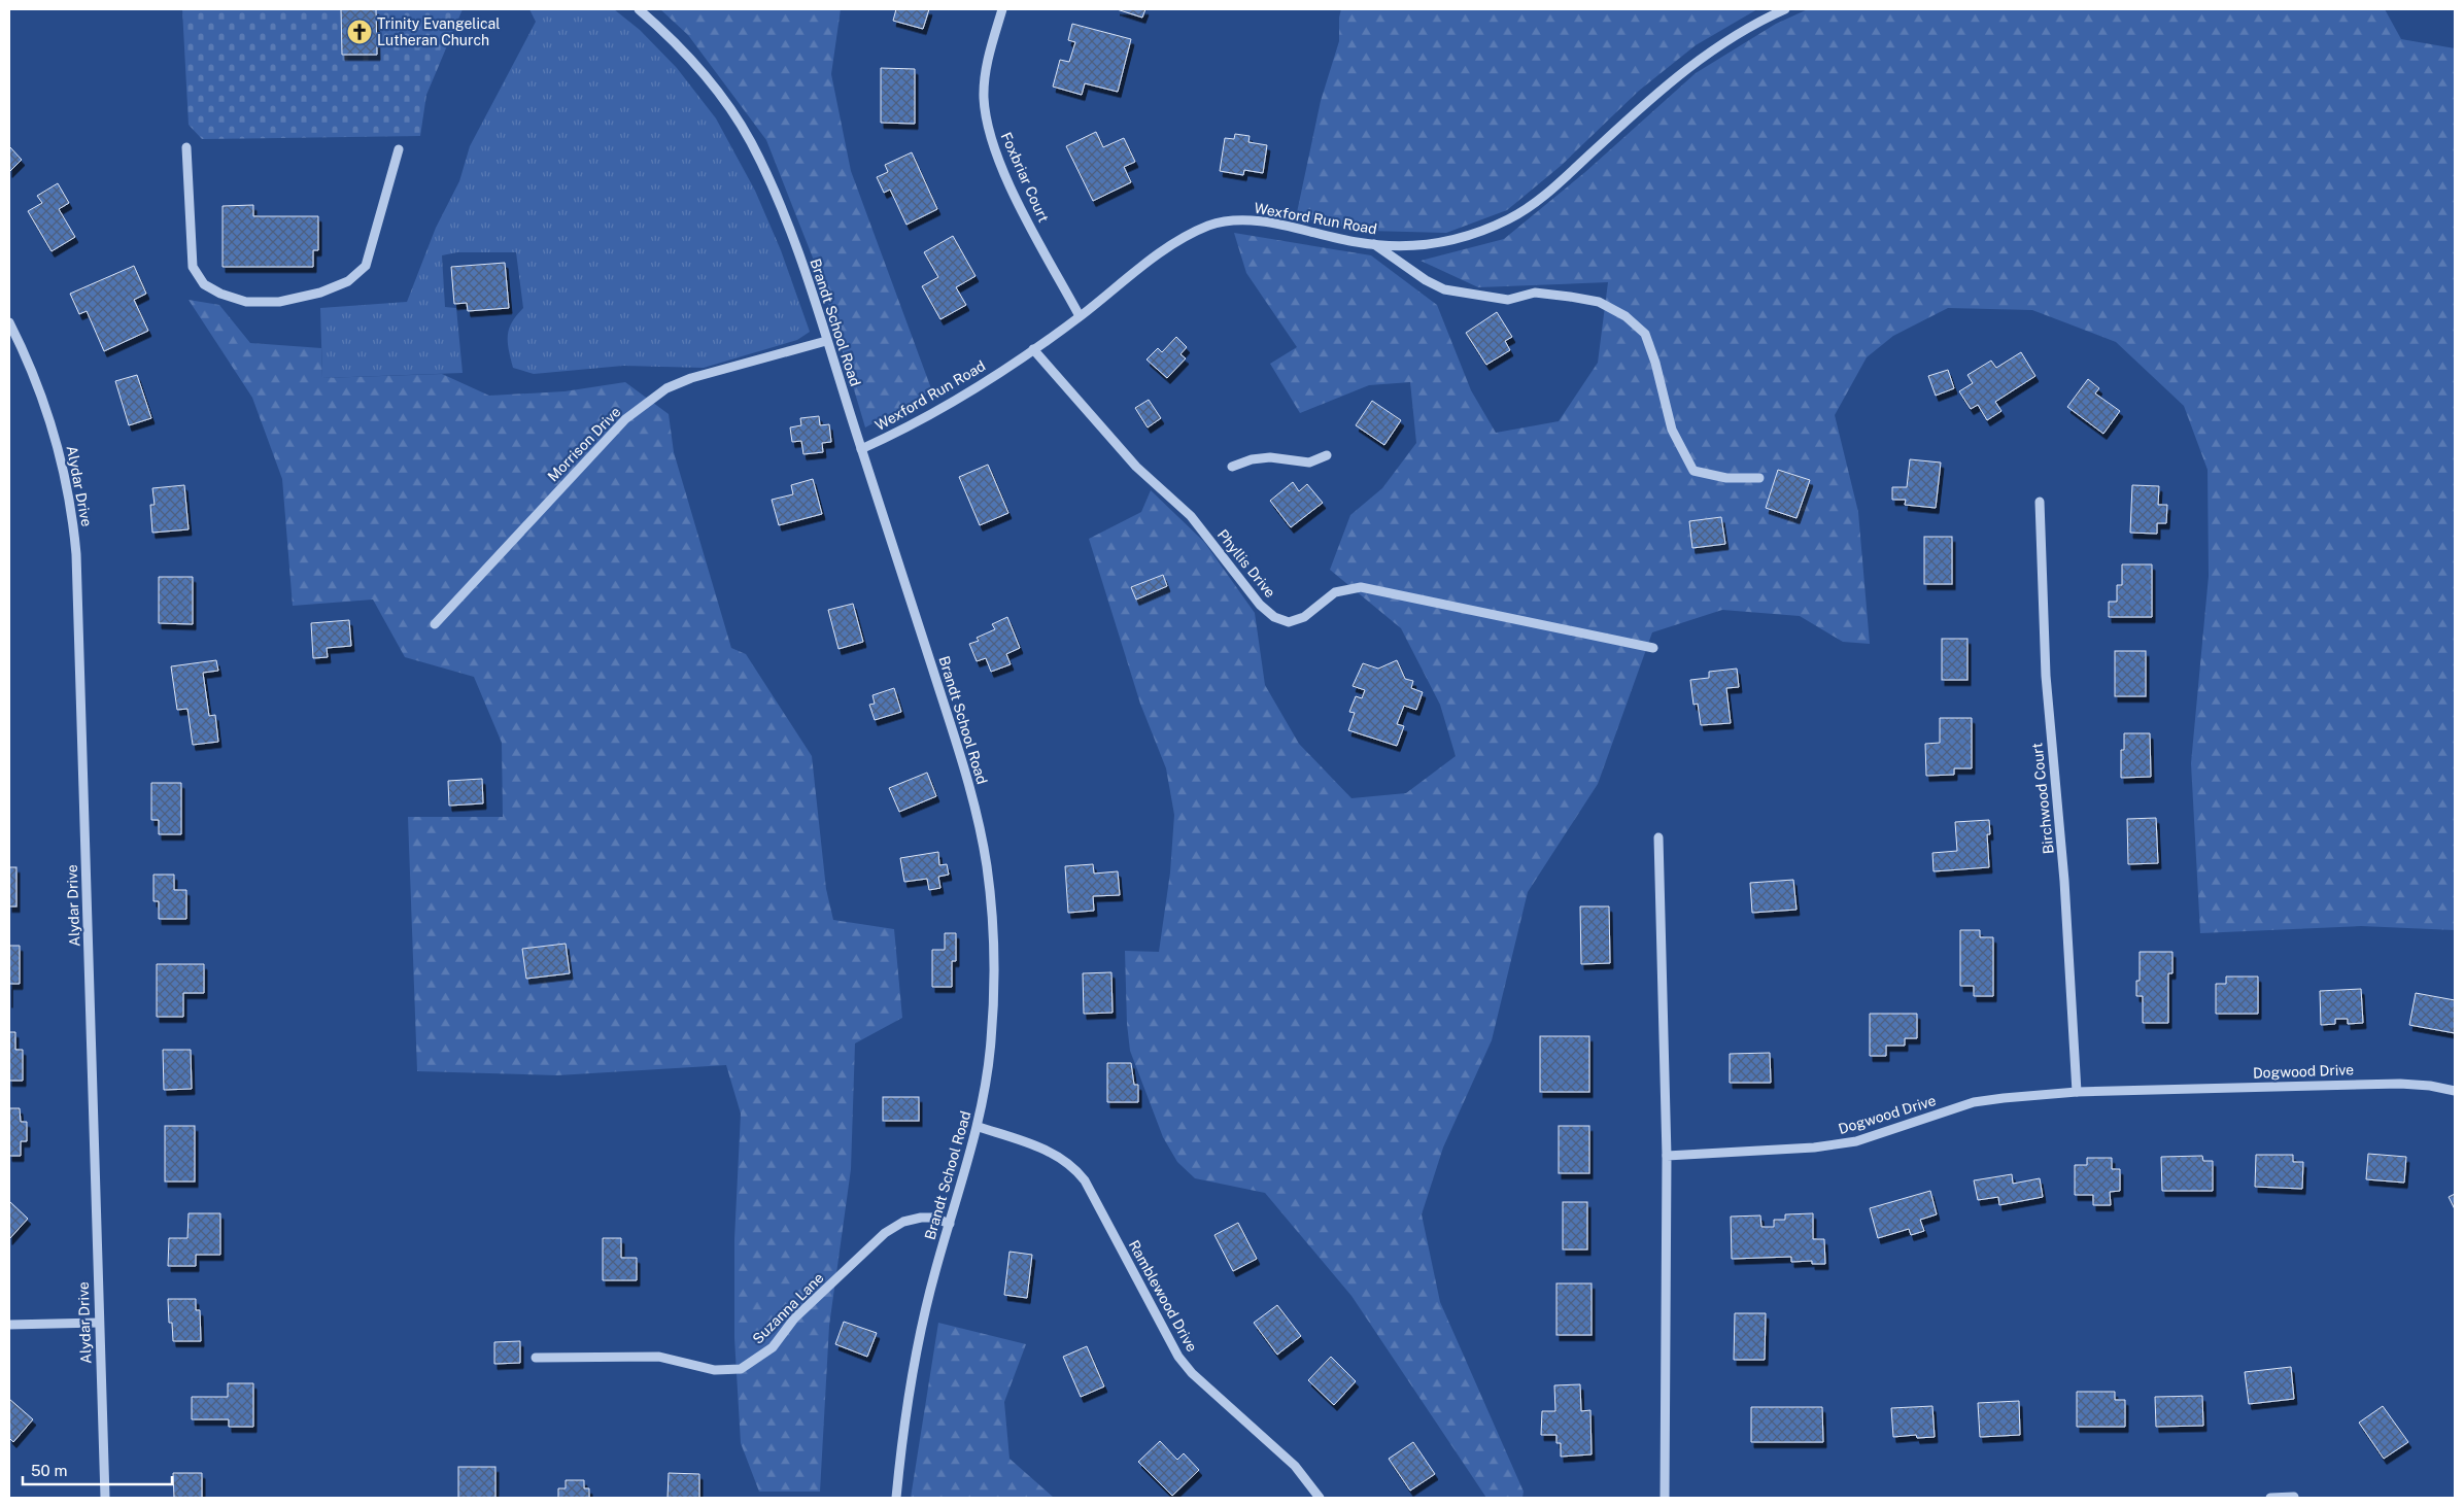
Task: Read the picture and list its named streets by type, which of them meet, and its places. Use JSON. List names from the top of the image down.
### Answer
{
  "streets": {
    "street": [
      "Foxbriar Court",
      "Wexford Run Road",
      "Brandt School Road",
      "Morrison Drive",
      "Alydar Drive",
      "Phyllis Drive",
      "Birchwood Court",
      "Dogwood Drive",
      "Ramblewood Drive",
      "Suzanna Lane"
    ]
  },
  "crossings": [
    ["Foxbriar Court", "Wexford Run Road"],
    ["Wexford Run Road", "Brandt School Road"],
    ["Wexford Run Road", "Phyllis Drive"],
    ["Brandt School Road", "Morrison Drive"],
    ["Brandt School Road", "Ramblewood Drive"],
    ["Brandt School Road", "Suzanna Lane"],
    ["Birchwood Court", "Dogwood Drive"]
  ],
  "places": {
    "church": ["Trinity Evangelical Lutheran Church"]
  },
  "scale_bar": "50 m"
}
